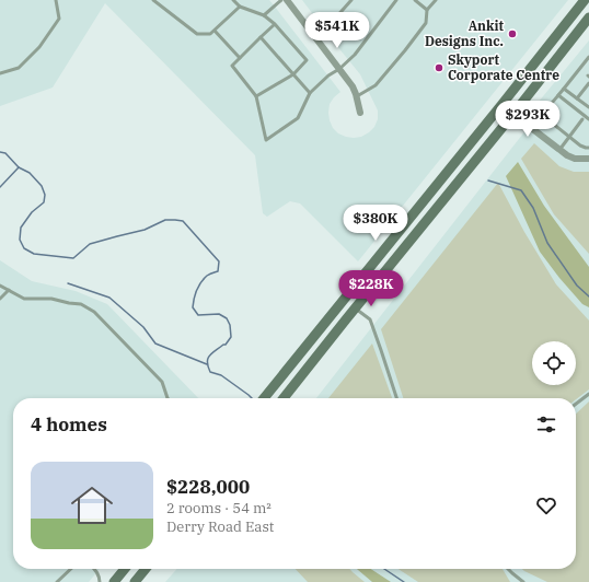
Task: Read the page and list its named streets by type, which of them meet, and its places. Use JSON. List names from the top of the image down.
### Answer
{
  "places": ["Ankit Designs Inc.", "Skyport Corporate Centre"],
  "page": {
    "price": [
      "$541K",
      "$293K",
      "$380K",
      "$228K"
    ],
    "heading": "4 homes",
    "list": [
      {
        "name": "$228,000",
        "note": "2 rooms · 54 m² · Derry Road East"
      }
    ]
  }
}
